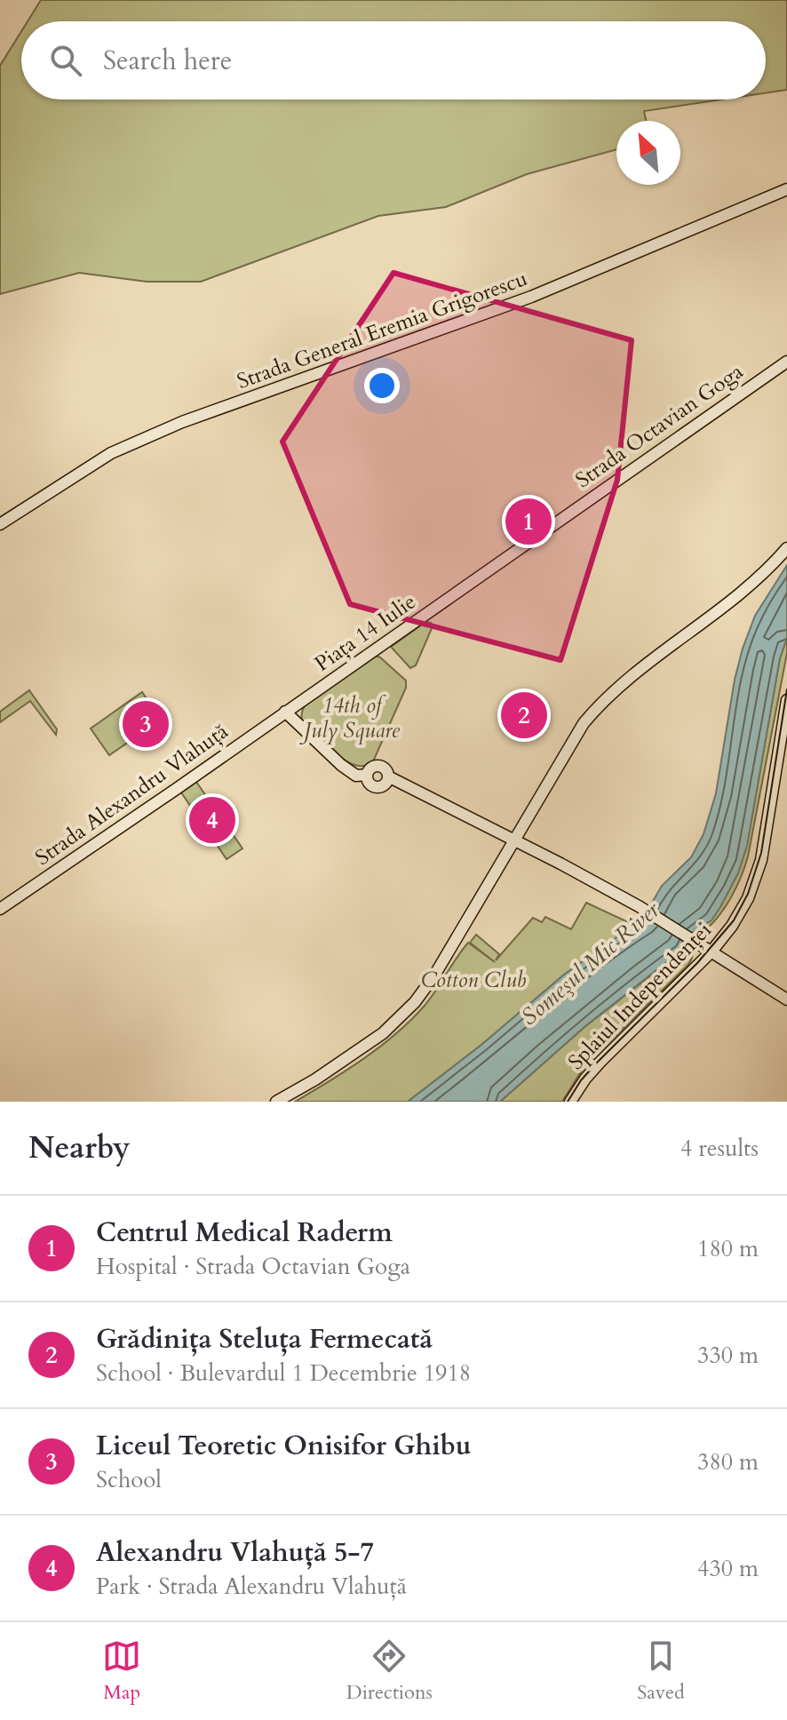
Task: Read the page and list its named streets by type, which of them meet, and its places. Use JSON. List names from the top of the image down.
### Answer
{
  "streets": {
    "main road": [
      "Strada General Eremia Grigorescu",
      "Strada Octavian Goga",
      "Piața 14 Iulie",
      "Strada Alexandru Vlahuță",
      "Splaiul Independenței"
    ]
  },
  "crossings": [
    ["Strada Octavian Goga", "Piața 14 Iulie"],
    ["Piața 14 Iulie", "Strada Alexandru Vlahuță"]
  ],
  "water": ["Someşul Mic River"],
  "parks": ["14th of July Square", "Cotton Club"],
  "north": "top left",
  "page": {
    "search": "Search here",
    "pins": [
      "1",
      "2",
      "3",
      "4"
    ],
    "heading": ["Nearby", "4 results"],
    "list": [
      {
        "mark": "1",
        "name": "Centrul Medical Raderm",
        "note": "Hospital · Strada Octavian Goga",
        "value": "180 m"
      },
      {
        "mark": "2",
        "name": "Grădinița Steluța Fermecată",
        "note": "School · Bulevardul 1 Decembrie 1918",
        "value": "330 m"
      },
      {
        "mark": "3",
        "name": "Liceul Teoretic Onisifor Ghibu",
        "note": "School",
        "value": "380 m"
      },
      {
        "mark": "4",
        "name": "Alexandru Vlahuță 5-7",
        "note": "Park · Strada Alexandru Vlahuță",
        "value": "430 m"
      }
    ],
    "nav": ["Map", "Directions", "Saved"]
  }
}
